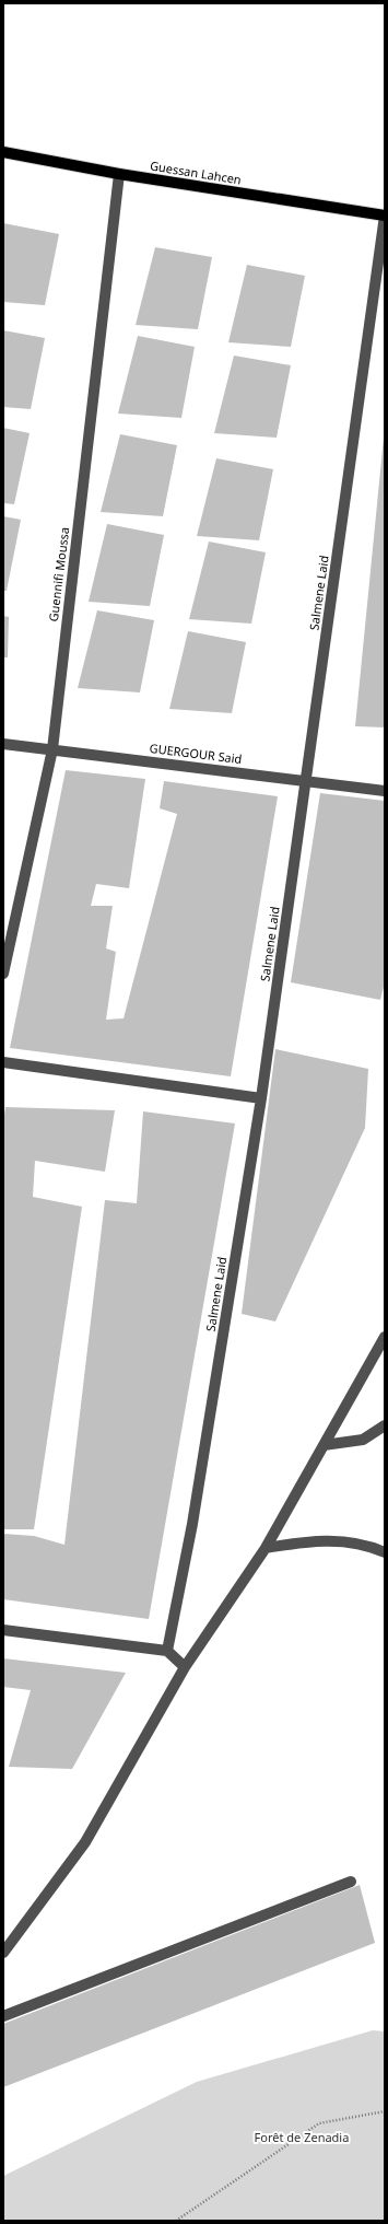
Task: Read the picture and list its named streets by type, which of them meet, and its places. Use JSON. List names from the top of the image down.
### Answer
{
  "streets": {
    "main road": ["Guessan Lahcen"],
    "street": ["Guennifi Moussa", "Salmene Laid", "GUERGOUR Said"]
  },
  "crossings": [
    ["Guessan Lahcen", "Guennifi Moussa"],
    ["Guessan Lahcen", "Salmene Laid"],
    ["Guennifi Moussa", "GUERGOUR Said"],
    ["Salmene Laid", "GUERGOUR Said"]
  ],
  "parks": ["Forêt de Zenadia"]
}
